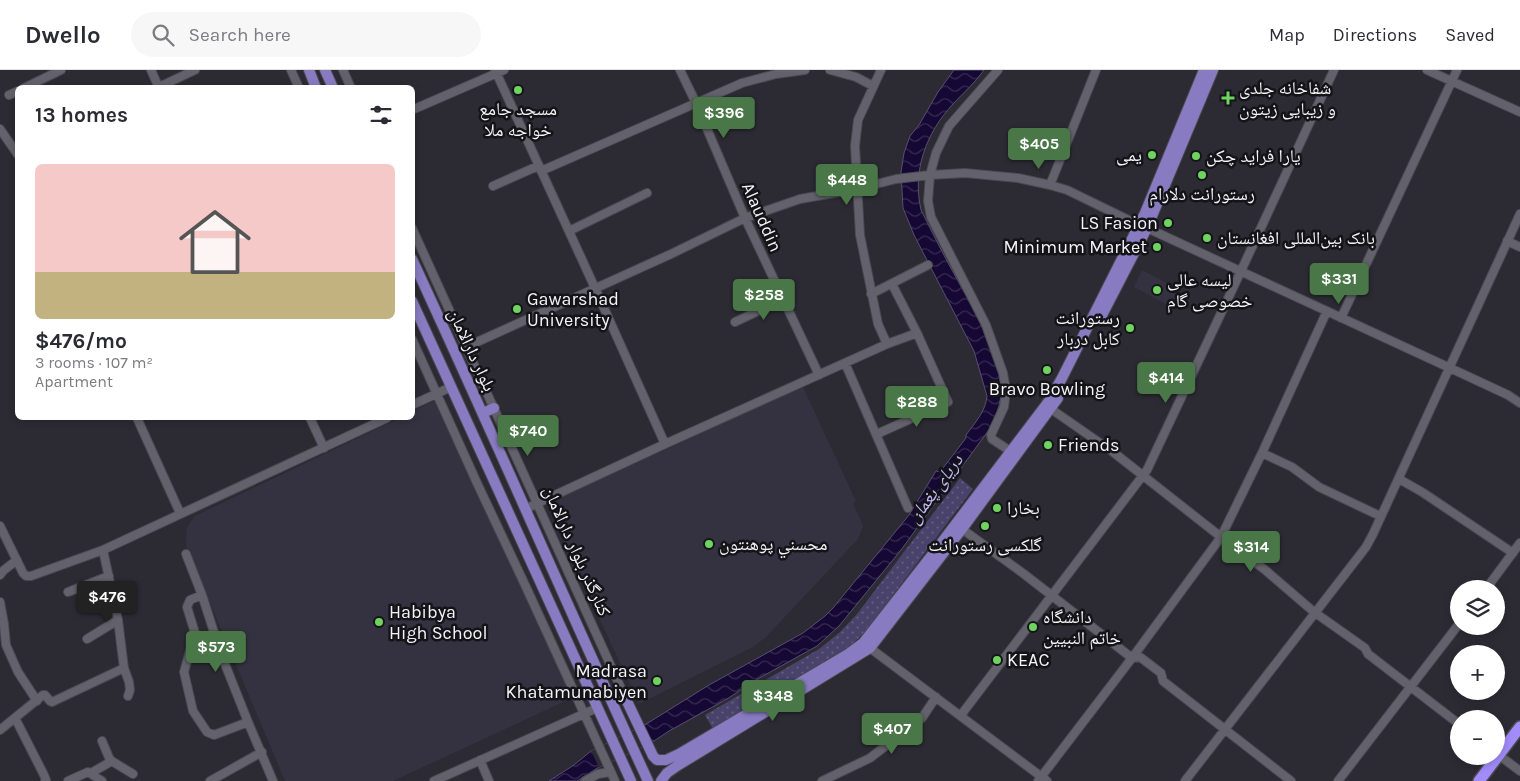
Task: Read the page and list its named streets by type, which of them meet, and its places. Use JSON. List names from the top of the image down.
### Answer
{
  "streets": {
    "main road": ["بلوار دارالامان", "کنارگذر بلوار دارالامان"],
    "street": ["Alauddin"]
  },
  "water": ["دریای پغمان"],
  "places": {
    "other": [
      "مسجد جامع خواجه ملا",
      "یمی",
      "یارا فراید چکن",
      "رستورانت دلارام",
      "LS Fasion",
      "بانک بین‌المللی افغانستان",
      "Minimum Market",
      "لیسه عالی خصوصی گام",
      "Gawarshad University",
      "رستورانت کابل دربار",
      "Bravo Bowling",
      "Friends",
      "بخارا",
      "گلکسی رستورانت",
      "محسني پوهنتون",
      "Habibya High School",
      "دانشگاه خاتم النبیین",
      "KEAC",
      "Madrasa Khatamunabiyen"
    ],
    "health": ["شفاخانه جلدی و زیبایی زیتون"]
  },
  "page": {
    "header": "Dwello",
    "search": "Search here",
    "nav": ["Map", "Directions", "Saved"],
    "heading": "13 homes",
    "price": [
      "$396",
      "$405",
      "$448",
      "$331",
      "$258",
      "$414",
      "$288",
      "$740",
      "$314",
      "$476",
      "$573",
      "$348",
      "$407"
    ],
    "list": [
      {
        "name": "$476/mo",
        "note": "3 rooms · 107 m² · Apartment"
      }
    ],
    "map_buttons": ["+", "−"]
  }
}
